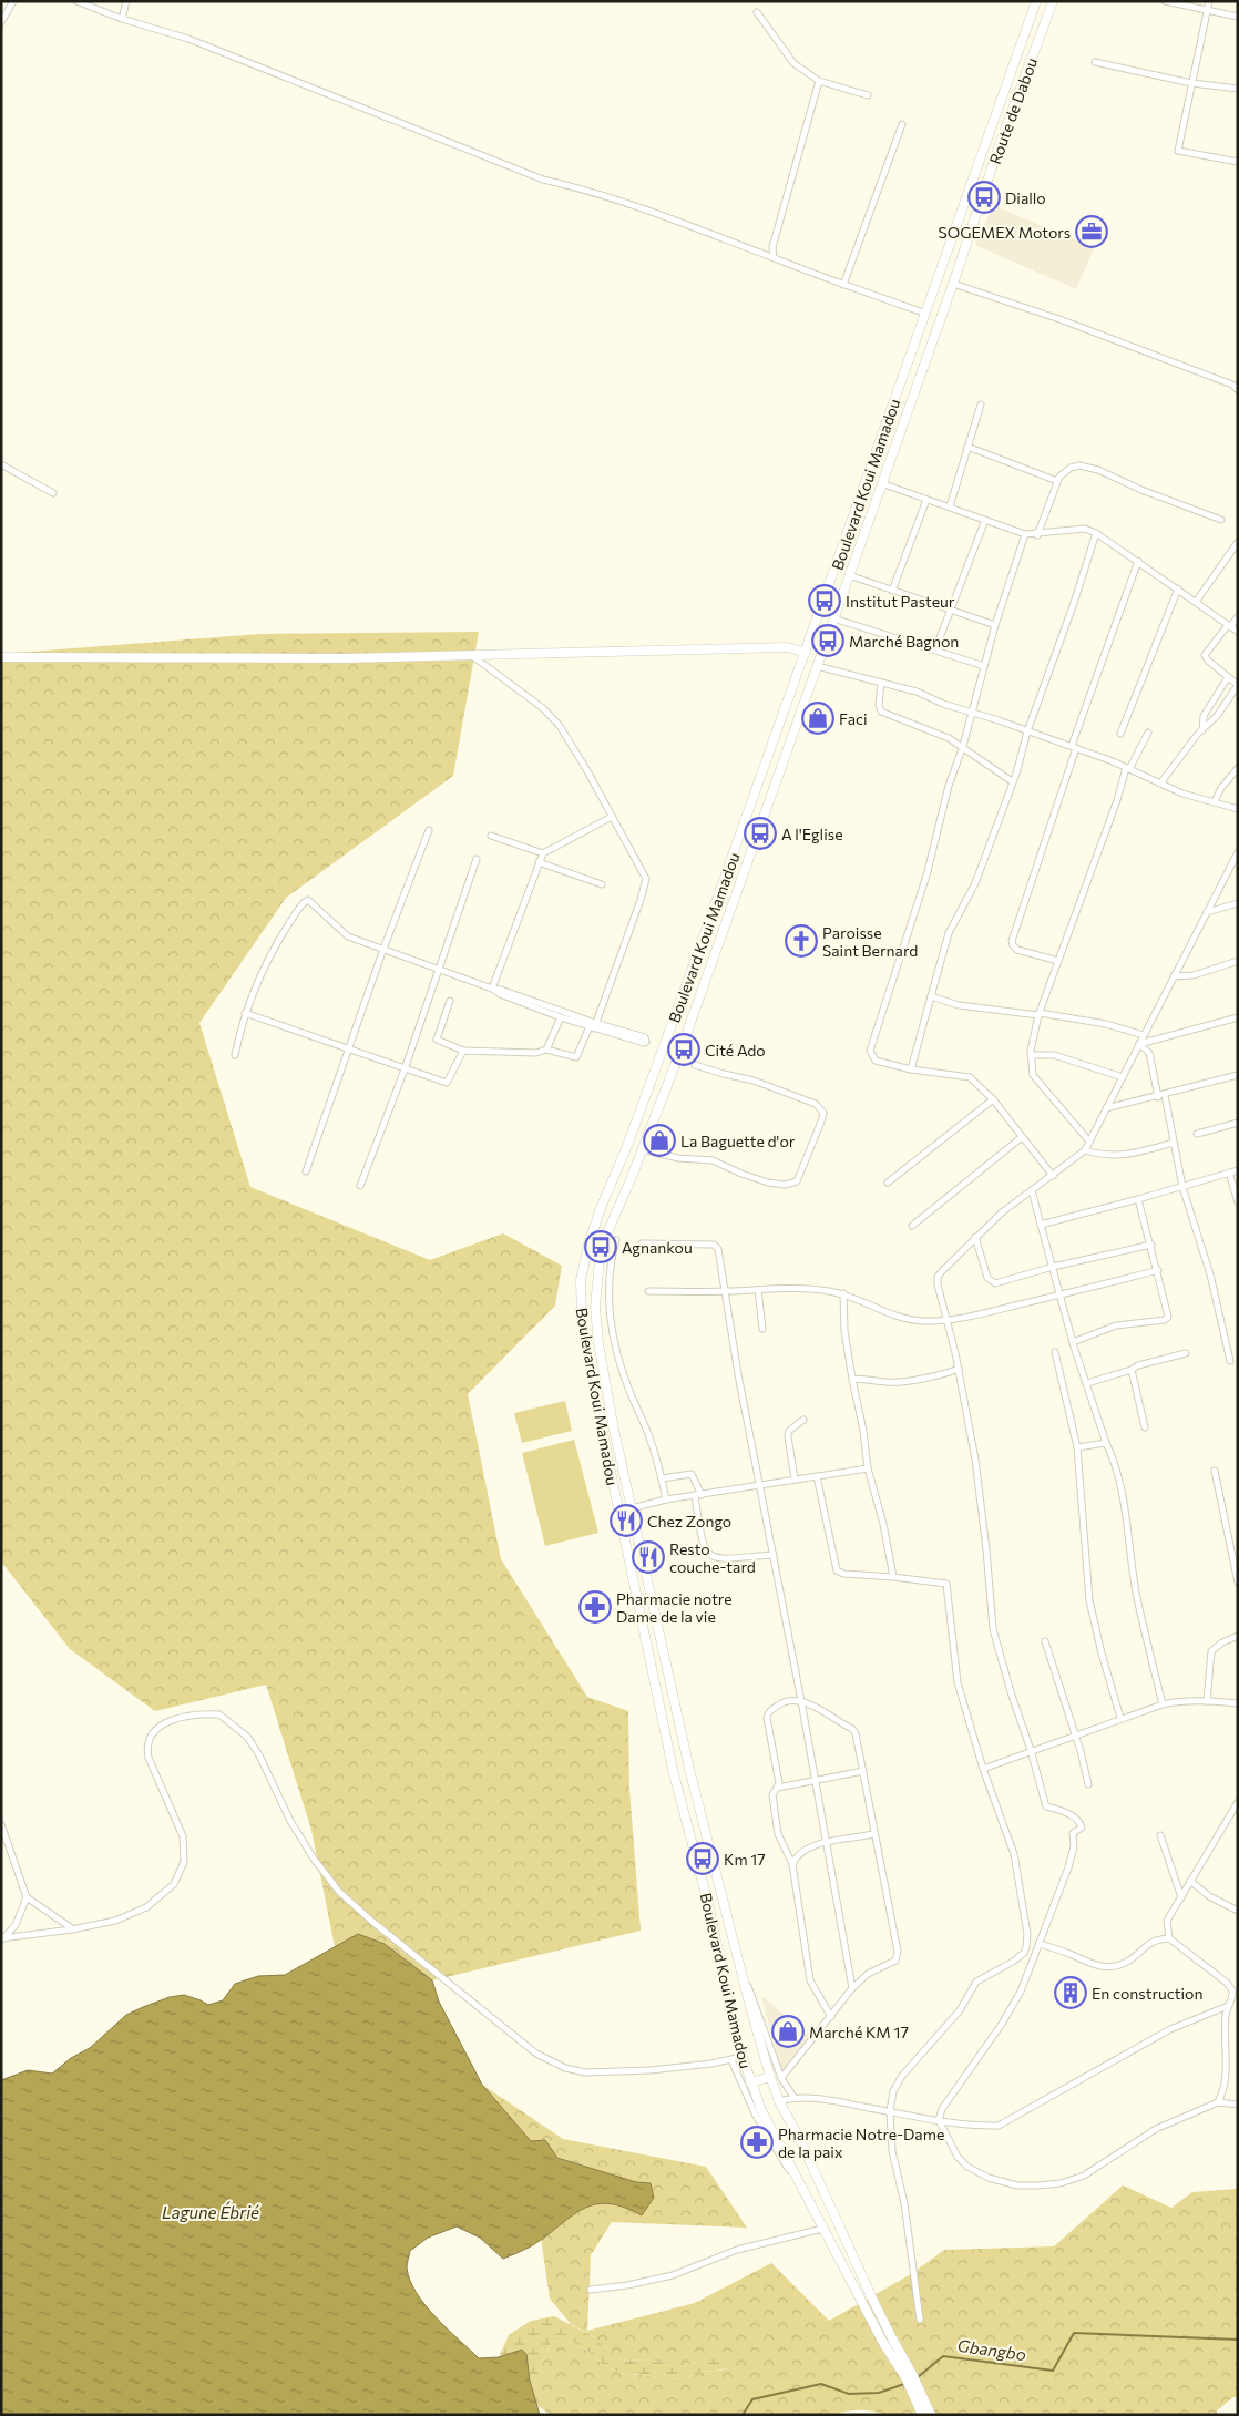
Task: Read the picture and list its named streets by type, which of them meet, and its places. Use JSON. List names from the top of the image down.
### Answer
{
  "streets": {
    "main road": ["Route de Dabou", "Boulevard Koui Mamadou"]
  },
  "crossings": [
    ["Route de Dabou", "Boulevard Koui Mamadou"]
  ],
  "water": ["Lagune Ébrié", "Gbangbo"],
  "places": {
    "bus stop": [
      "Diallo",
      "Institut Pasteur",
      "Marché Bagnon",
      "A l'Eglise",
      "Cité Ado",
      "Agnankou",
      "Km 17"
    ],
    "office": ["SOGEMEX Motors"],
    "shop": ["Faci", "La Baguette d'or", "Marché KM 17"],
    "church": ["Paroisse Saint Bernard"],
    "restaurant": ["Chez Zongo", "Resto couche-tard"],
    "pharmacy": ["Pharmacie notre Dame de la vie", "Pharmacie Notre-Dame de la paix"],
    "building": ["En construction"]
  }
}
